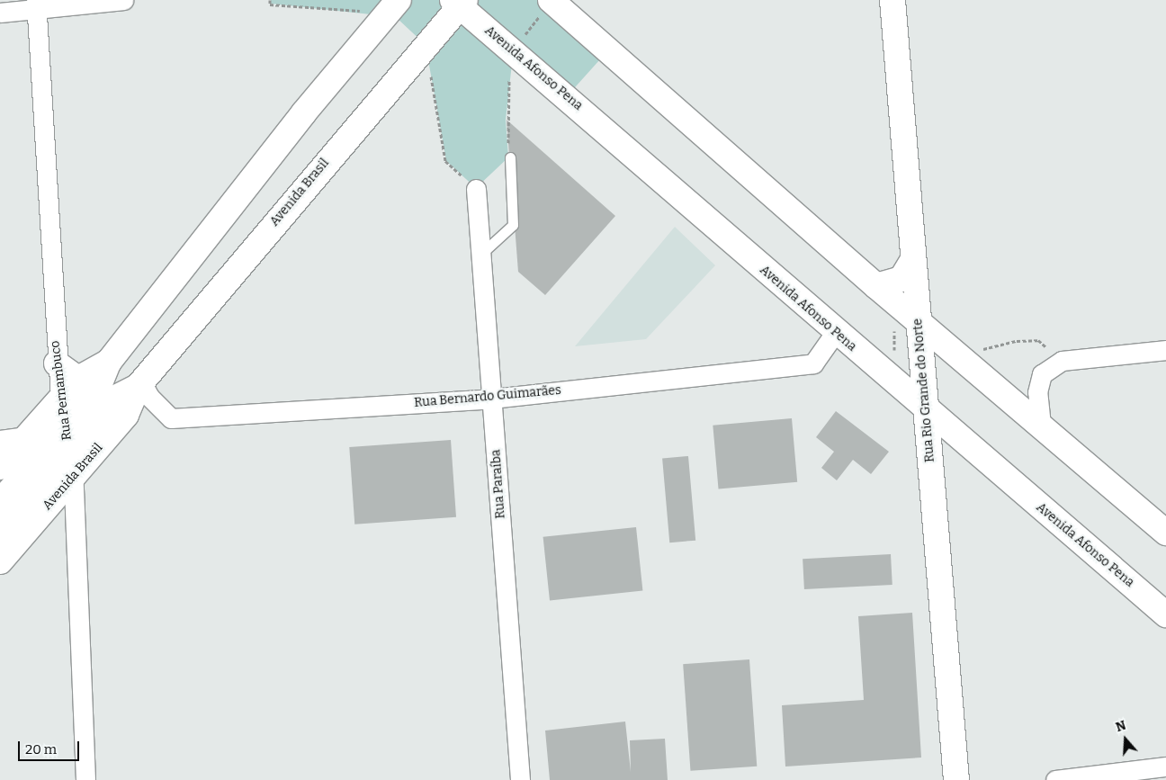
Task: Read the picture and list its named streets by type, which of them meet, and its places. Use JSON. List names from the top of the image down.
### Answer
{
  "streets": {
    "main road": ["Avenida Afonso Pena", "Avenida Brasil", "Rua Rio Grande do Norte"],
    "street": ["Rua Pernambuco", "Rua Bernardo Guimarães", "Rua Paraíba"]
  },
  "crossings": [
    ["Avenida Afonso Pena", "Avenida Brasil"],
    ["Avenida Afonso Pena", "Rua Rio Grande do Norte"],
    ["Avenida Afonso Pena", "Rua Bernardo Guimarães"],
    ["Avenida Brasil", "Rua Pernambuco"],
    ["Avenida Brasil", "Rua Bernardo Guimarães"],
    ["Rua Bernardo Guimarães", "Rua Paraíba"]
  ],
  "scale_bar": "20 m",
  "north": "top"
}
